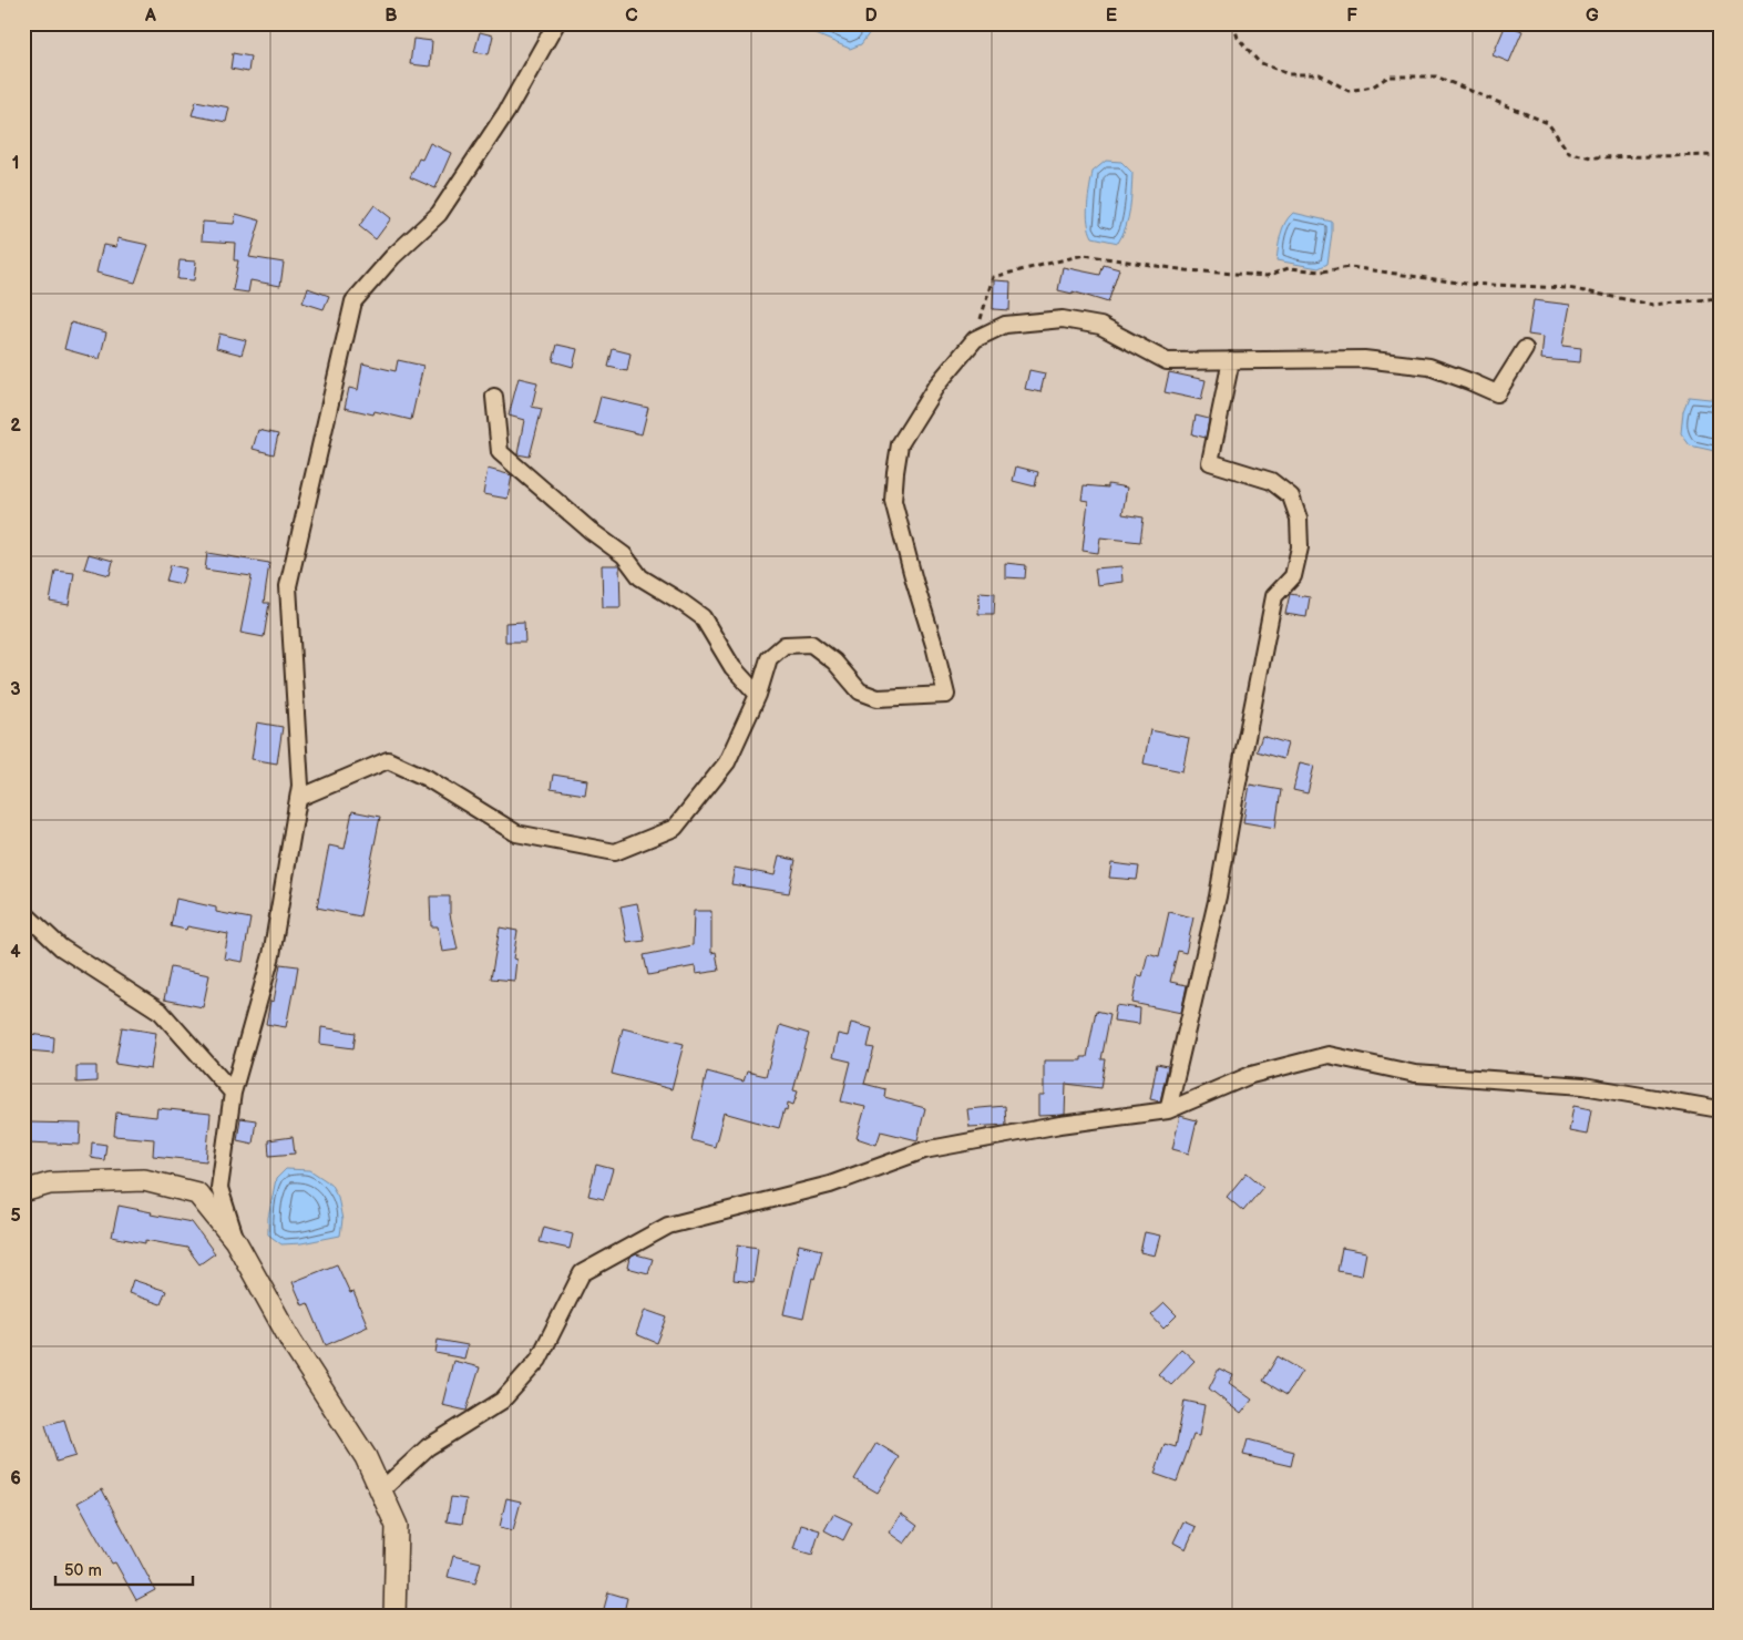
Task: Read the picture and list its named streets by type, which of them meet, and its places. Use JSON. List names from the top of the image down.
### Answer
{
  "scale_bar": "50 m",
  "grid": {
    "columns": [
      "A",
      "B",
      "C",
      "D",
      "E",
      "F",
      "G"
    ],
    "rows": [
      "1",
      "2",
      "3",
      "4",
      "5",
      "6"
    ]
  }
}
